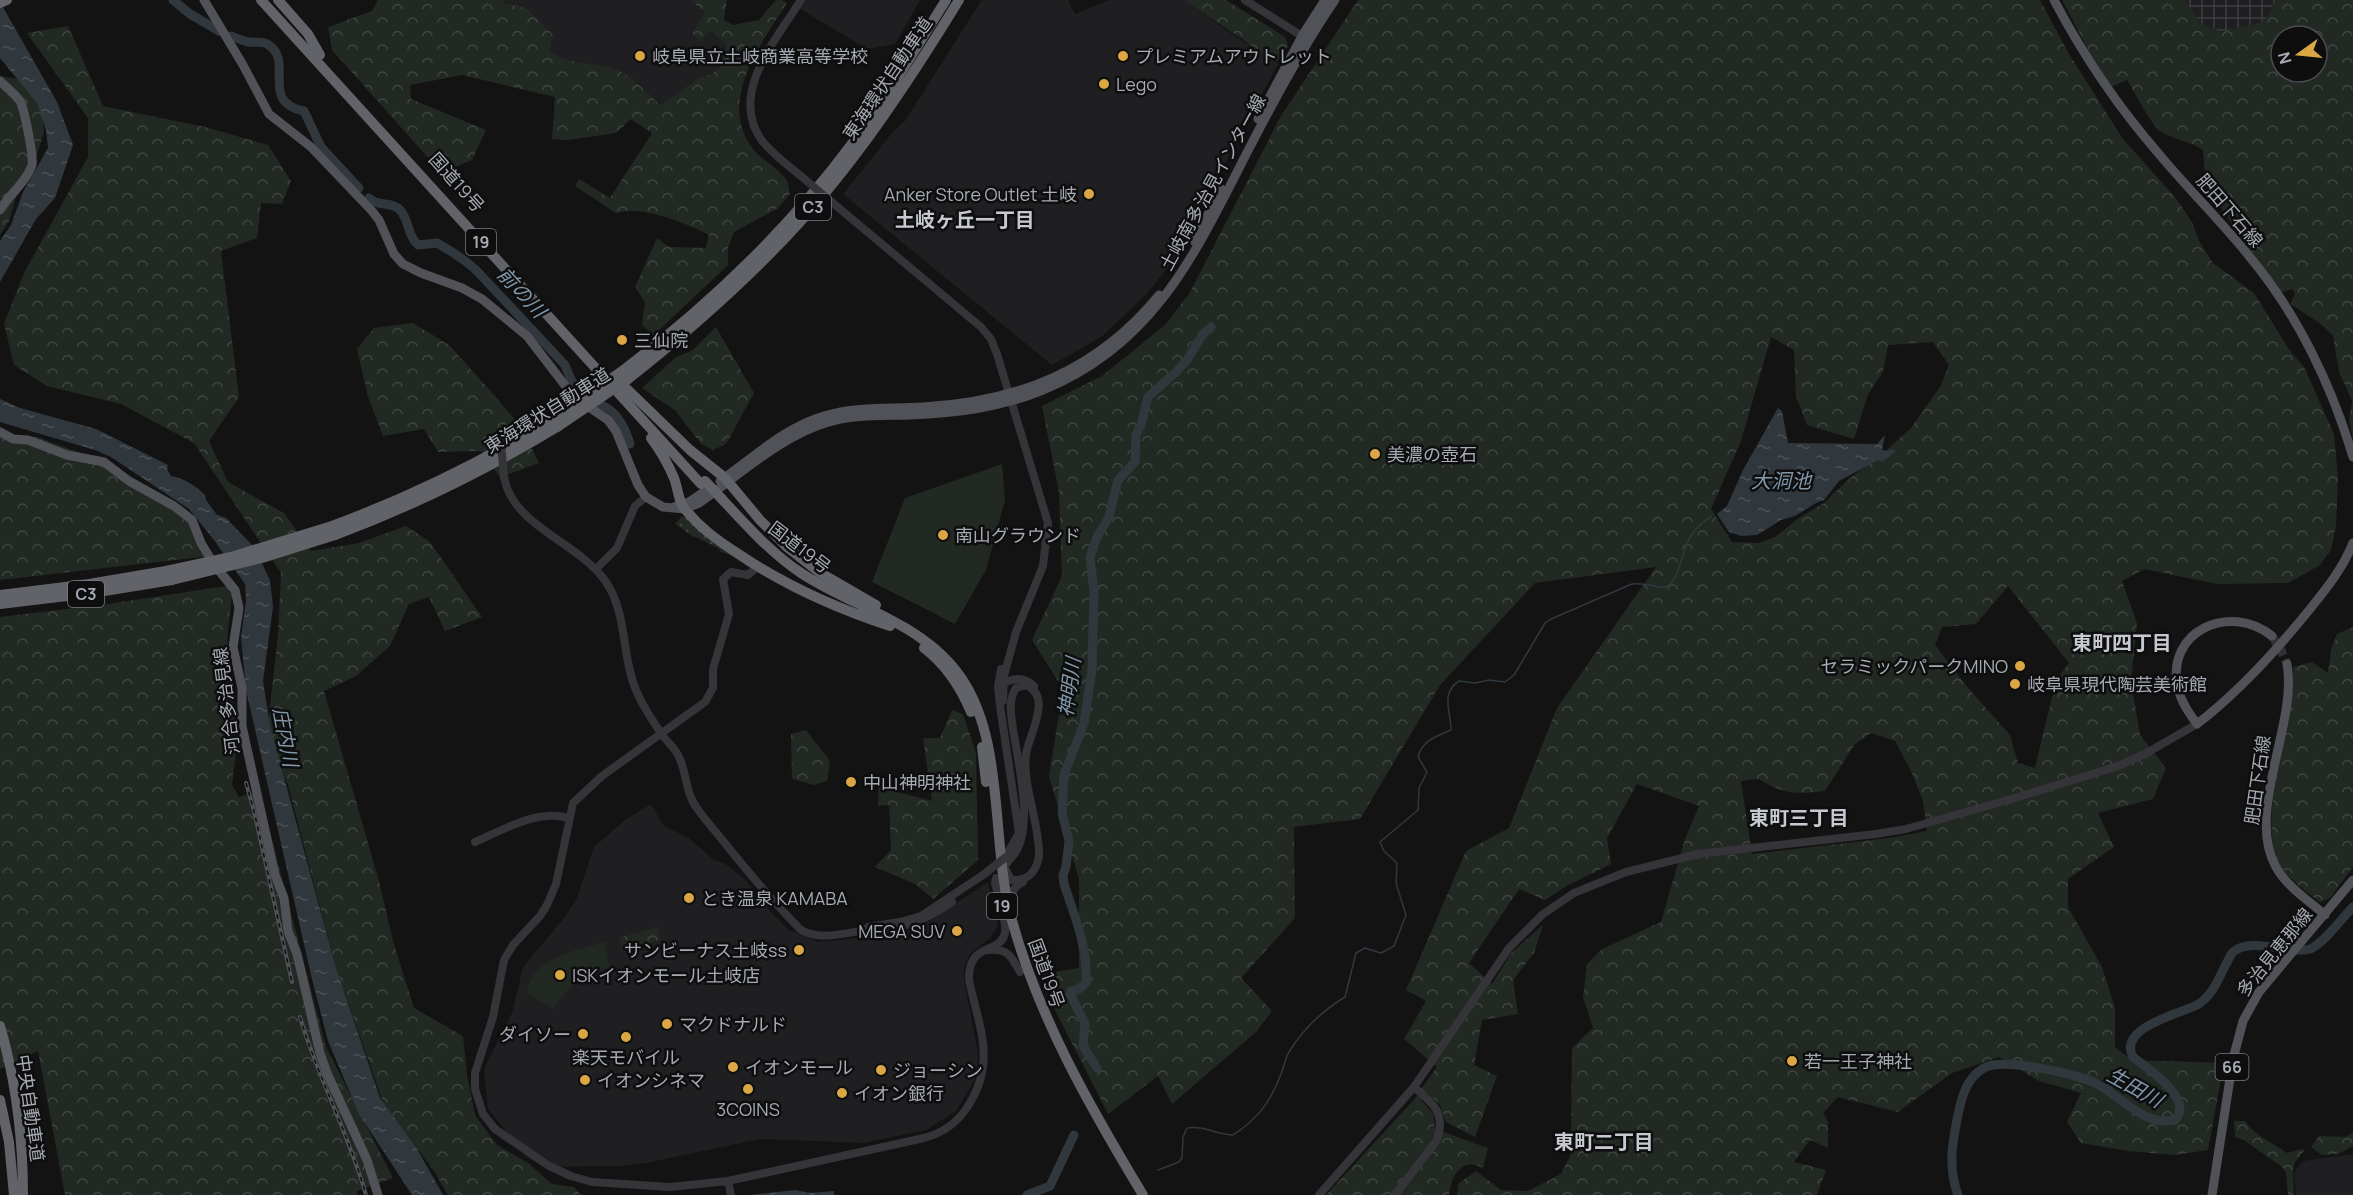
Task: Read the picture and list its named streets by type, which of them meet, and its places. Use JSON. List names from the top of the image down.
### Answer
{
  "streets": {
    "highway": [
      "東海環状自動車道",
      "国道19号",
      "C3",
      "19",
      "中央自動車道"
    ],
    "main road": [
      "土岐南多治見インター線",
      "肥田下石線",
      "河合多治見線",
      "多治見恵那線",
      "66"
    ]
  },
  "crossings": [
    ["東海環状自動車道", "国道19号"],
    ["東海環状自動車道", "19"],
    ["国道19号", "19"],
    ["土岐南多治見インター線", "19"],
    ["肥田下石線", "多治見恵那線"]
  ],
  "districts": [
    "土岐ヶ丘一丁目",
    "東町四丁目",
    "東町三丁目",
    "東町二丁目"
  ],
  "water": [
    "前の川",
    "大洞池",
    "神明川",
    "庄内川",
    "生田川"
  ],
  "places": [
    "岐阜県立土岐商業高等学校",
    "プレミアムアウトレット",
    "Lego",
    "Anker Store Outlet 土岐",
    "三仙院",
    "美濃の壺石",
    "南山グラウンド",
    "セラミックパークMINO",
    "岐阜県現代陶芸美術館",
    "中山神明神社",
    "とき温泉 KAMABA",
    "MEGA SUV",
    "サンビーナス土岐ss",
    "ISKイオンモール土岐店",
    "マクドナルド",
    "ダイソー",
    "楽天モバイル",
    "若一王子神社",
    "イオンモール",
    "ジョーシン",
    "イオンシネマ",
    "3COINS",
    "イオン銀行"
  ],
  "north": "left"
}
